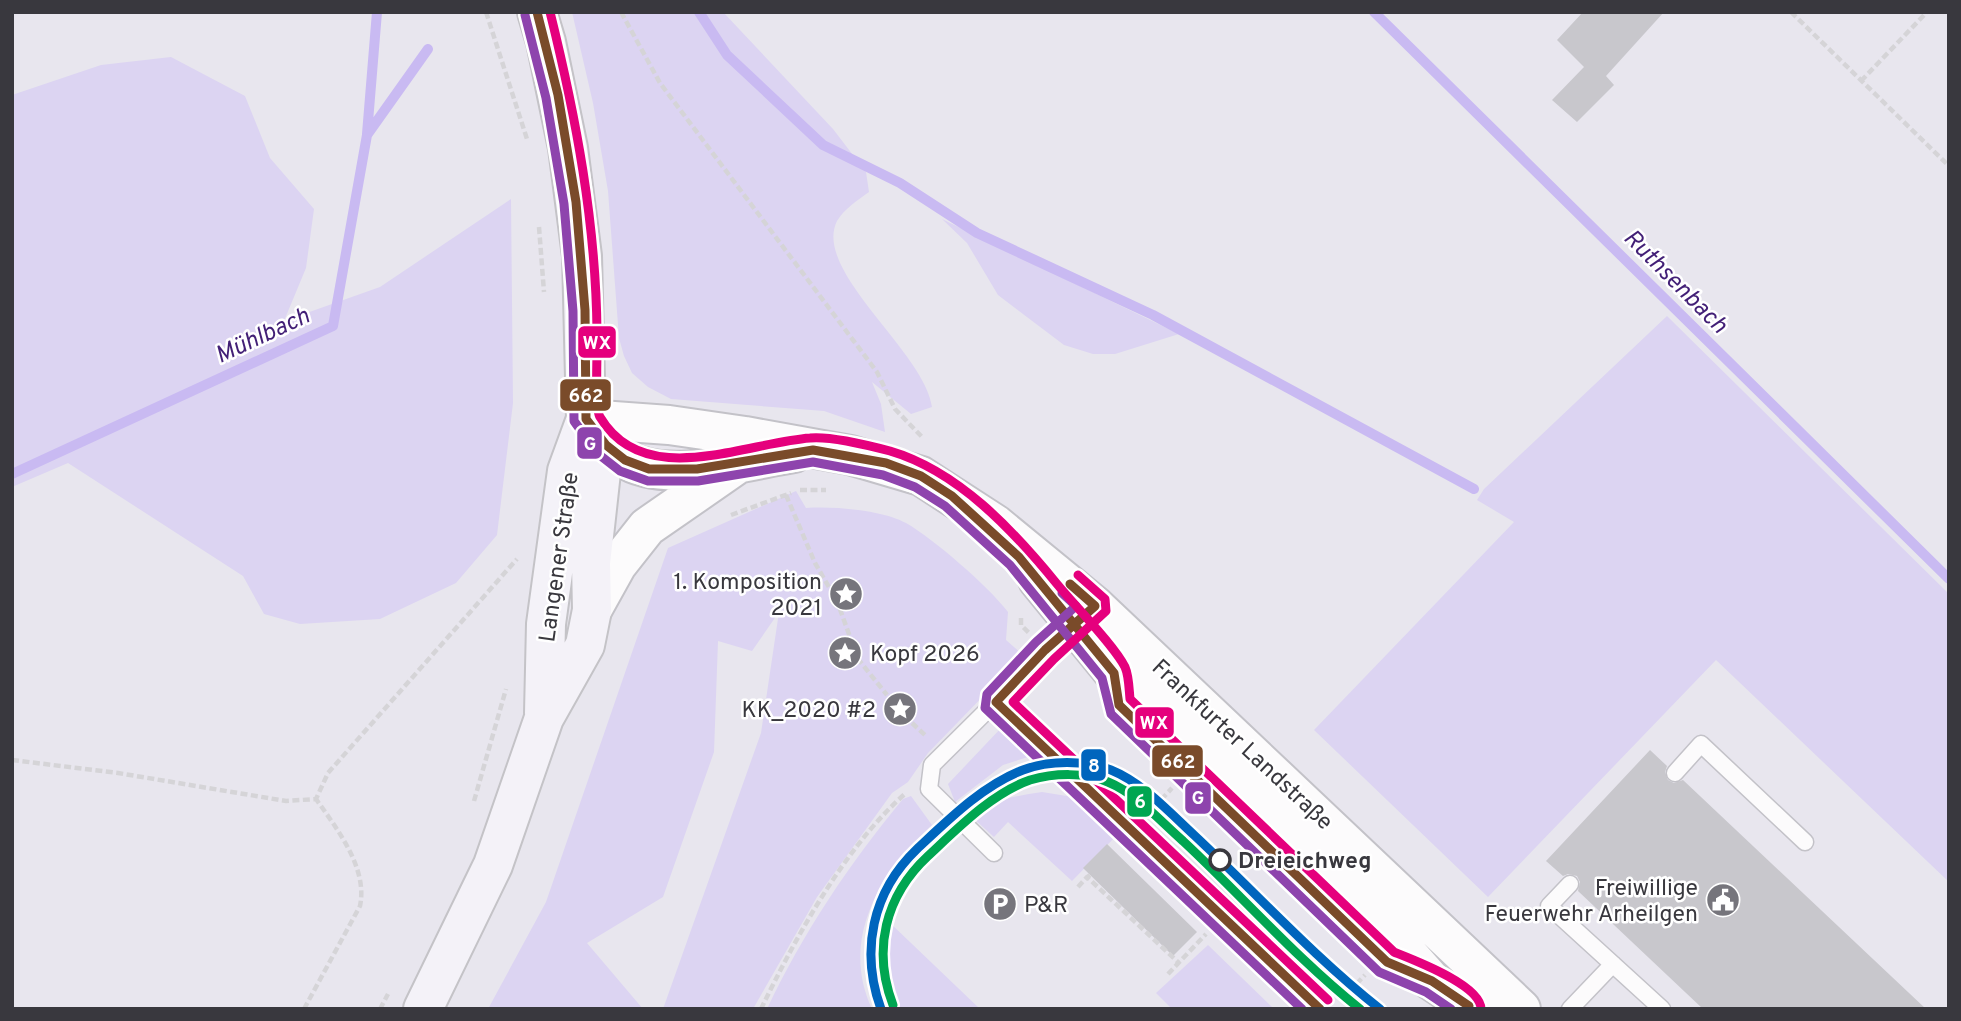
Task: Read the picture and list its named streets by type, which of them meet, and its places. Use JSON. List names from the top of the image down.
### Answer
{
  "streets": {
    "main road": ["Langener Straße"],
    "street": ["Frankfurter Landstraße"]
  },
  "crossings": [
    ["Langener Straße", "Frankfurter Landstraße"]
  ],
  "water": ["Ruthsenbach", "Mühlbach"],
  "places": {
    "place": ["1. Komposition 2021", "Kopf 2026", "KK_2020 #2"],
    "other": ["Dreieichweg"],
    "public building": ["Freiwillige Feuerwehr Arheilgen"],
    "parking": ["P&R"]
  },
  "lines": [
    "transit line 662",
    "transit line WX",
    "transit line G",
    "transit line 8",
    "transit line 6"
  ]
}
